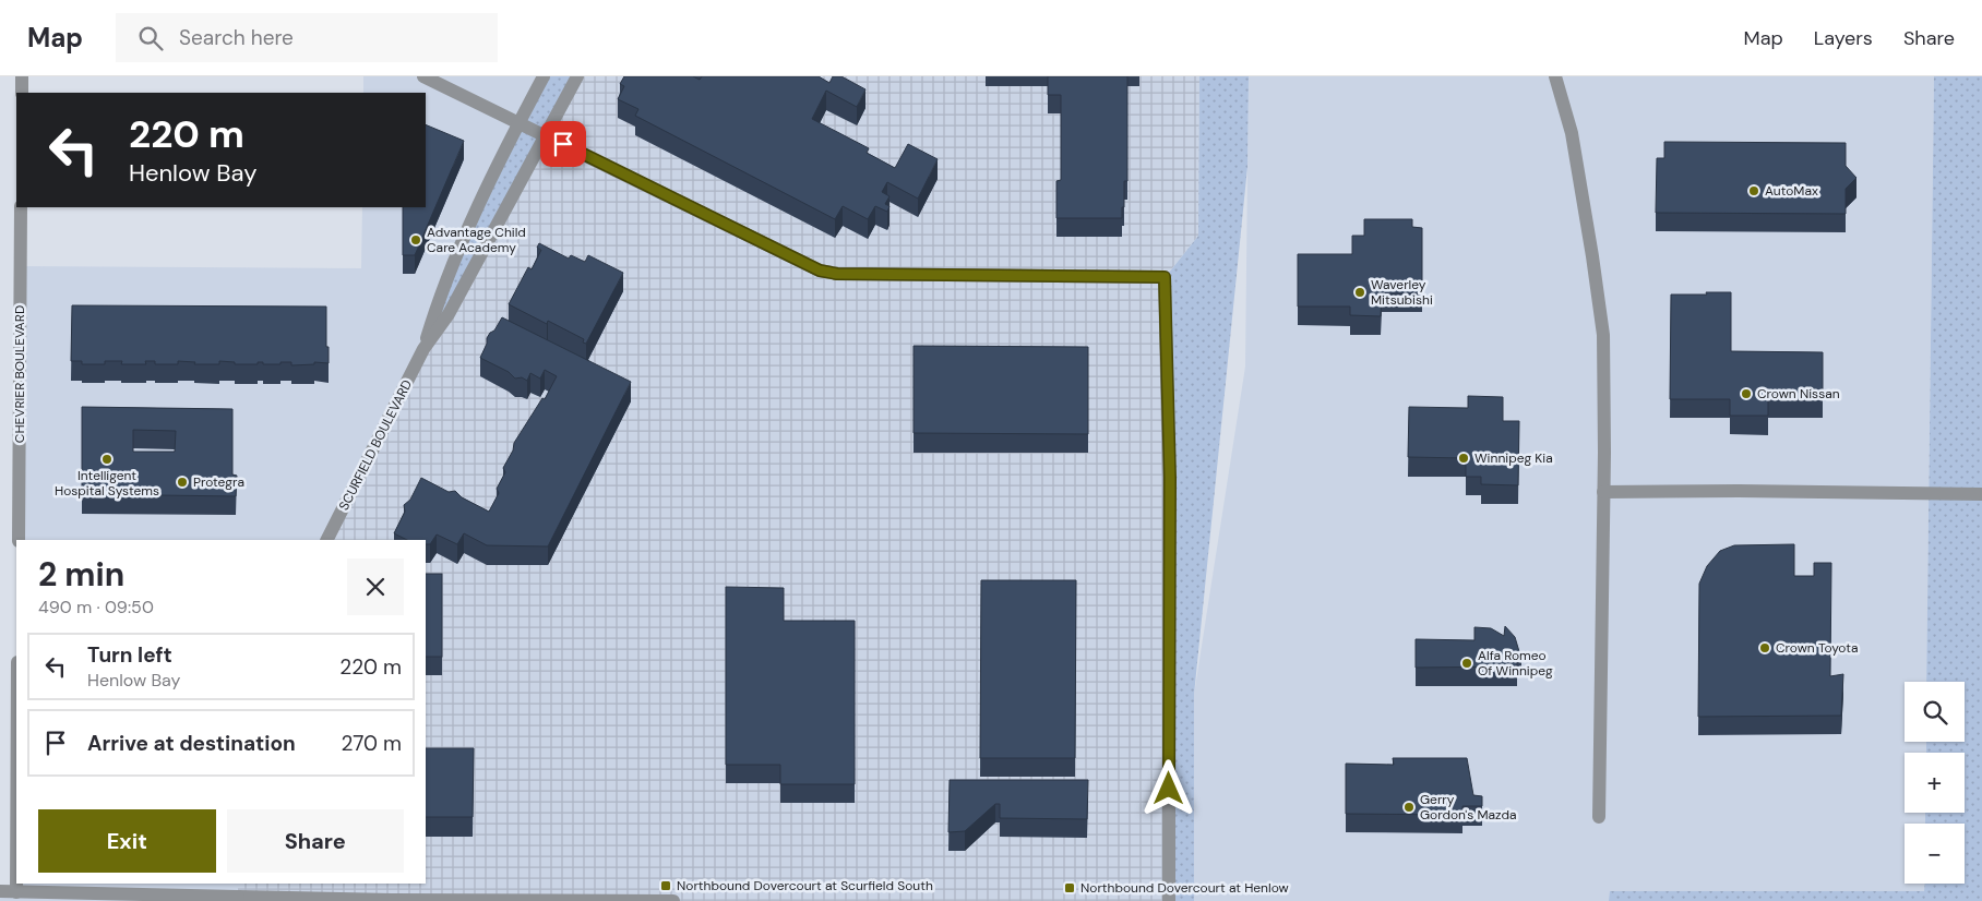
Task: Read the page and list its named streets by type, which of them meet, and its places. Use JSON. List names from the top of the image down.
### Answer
{
  "streets": {
    "street": ["CHEVRIER BOULEVARD", "SCURFIELD BOULEVARD"]
  },
  "places": {
    "other": [
      "AutoMax",
      "Advantage Child Care Academy",
      "Waverley Mitsubishi",
      "Crown Nissan",
      "Winnipeg Kia",
      "Intelligent Hospital Systems",
      "Protegra",
      "Crown Toyota",
      "Alfa Romeo Of Winnipeg",
      "Gerry Gordon's Mazda"
    ],
    "transit": ["Northbound Dovercourt at Scurfield South", "Northbound Dovercourt at Henlow"]
  },
  "page": {
    "header": "Map",
    "search": "Search here",
    "nav": ["Map", "Layers", "Share"],
    "turn": ["220 m", "Henlow Bay"],
    "heading": ["2 min", "490 m · 09:50"],
    "list": [
      {
        "name": "Turn left",
        "note": "Henlow Bay",
        "value": "220 m"
      },
      {
        "name": "Arrive at destination",
        "value": "270 m"
      }
    ],
    "map_buttons": ["+", "−"],
    "buttons": ["Exit", "Share"]
  }
}
